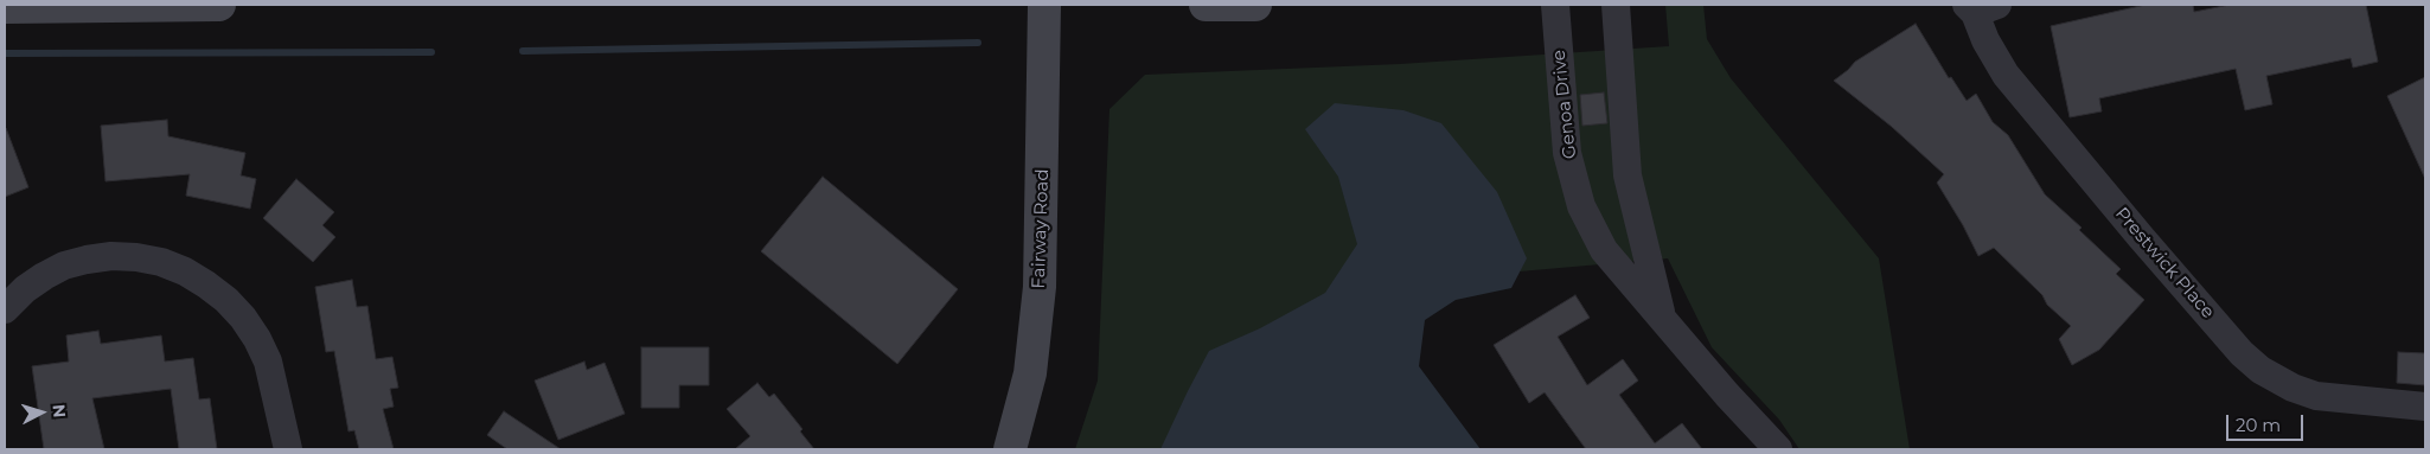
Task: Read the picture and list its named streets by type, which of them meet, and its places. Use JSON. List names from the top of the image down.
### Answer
{
  "streets": {
    "street": ["Genoa Drive", "Fairway Road", "Prestwick Place"]
  },
  "scale_bar": "20 m",
  "north": "right"
}
